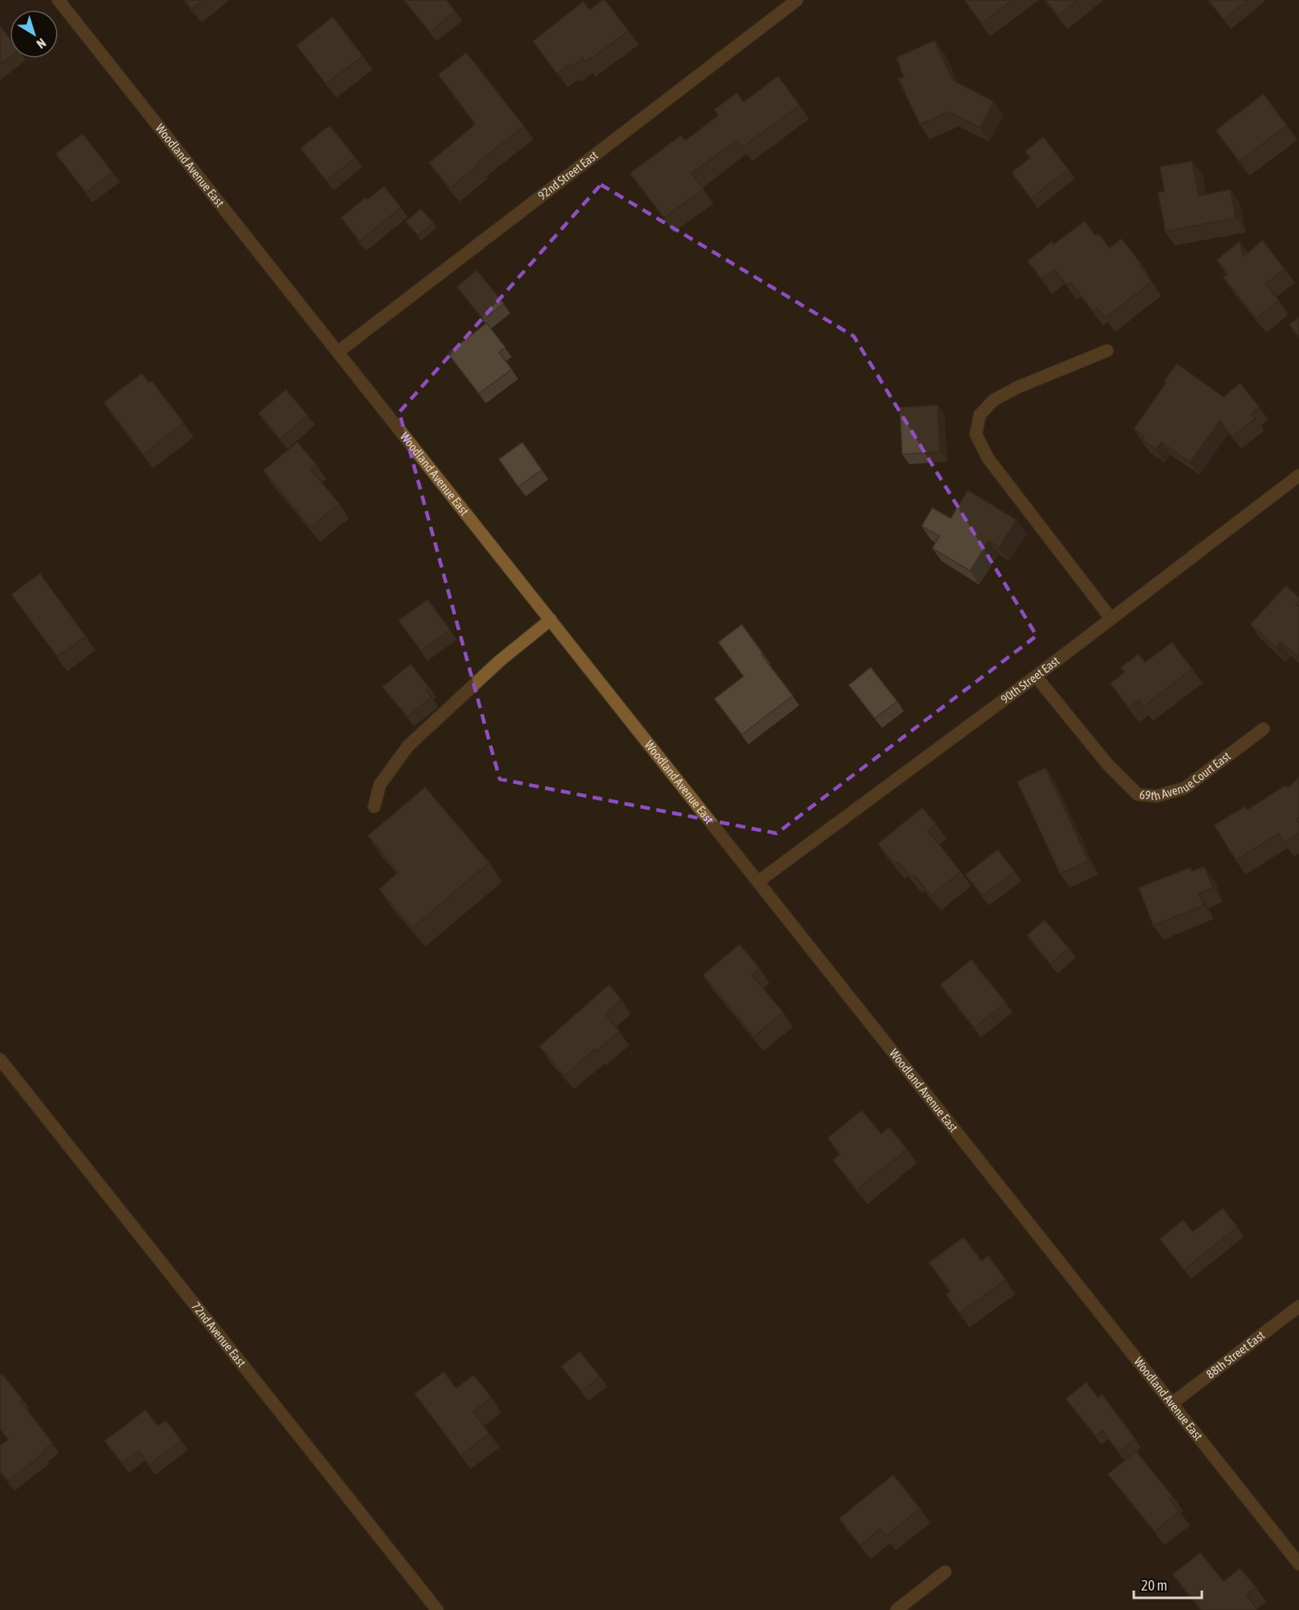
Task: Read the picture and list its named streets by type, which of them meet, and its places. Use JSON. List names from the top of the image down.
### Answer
{
  "streets": {
    "street": [
      "Woodland Avenue East",
      "92nd Street East",
      "90th Street East",
      "69th Avenue Court East",
      "72nd Avenue East",
      "88th Street East"
    ]
  },
  "crossings": [
    ["Woodland Avenue East", "92nd Street East"],
    ["Woodland Avenue East", "90th Street East"],
    ["Woodland Avenue East", "88th Street East"],
    ["90th Street East", "69th Avenue Court East"]
  ],
  "scale_bar": "20 m",
  "north": "bottom right"
}
